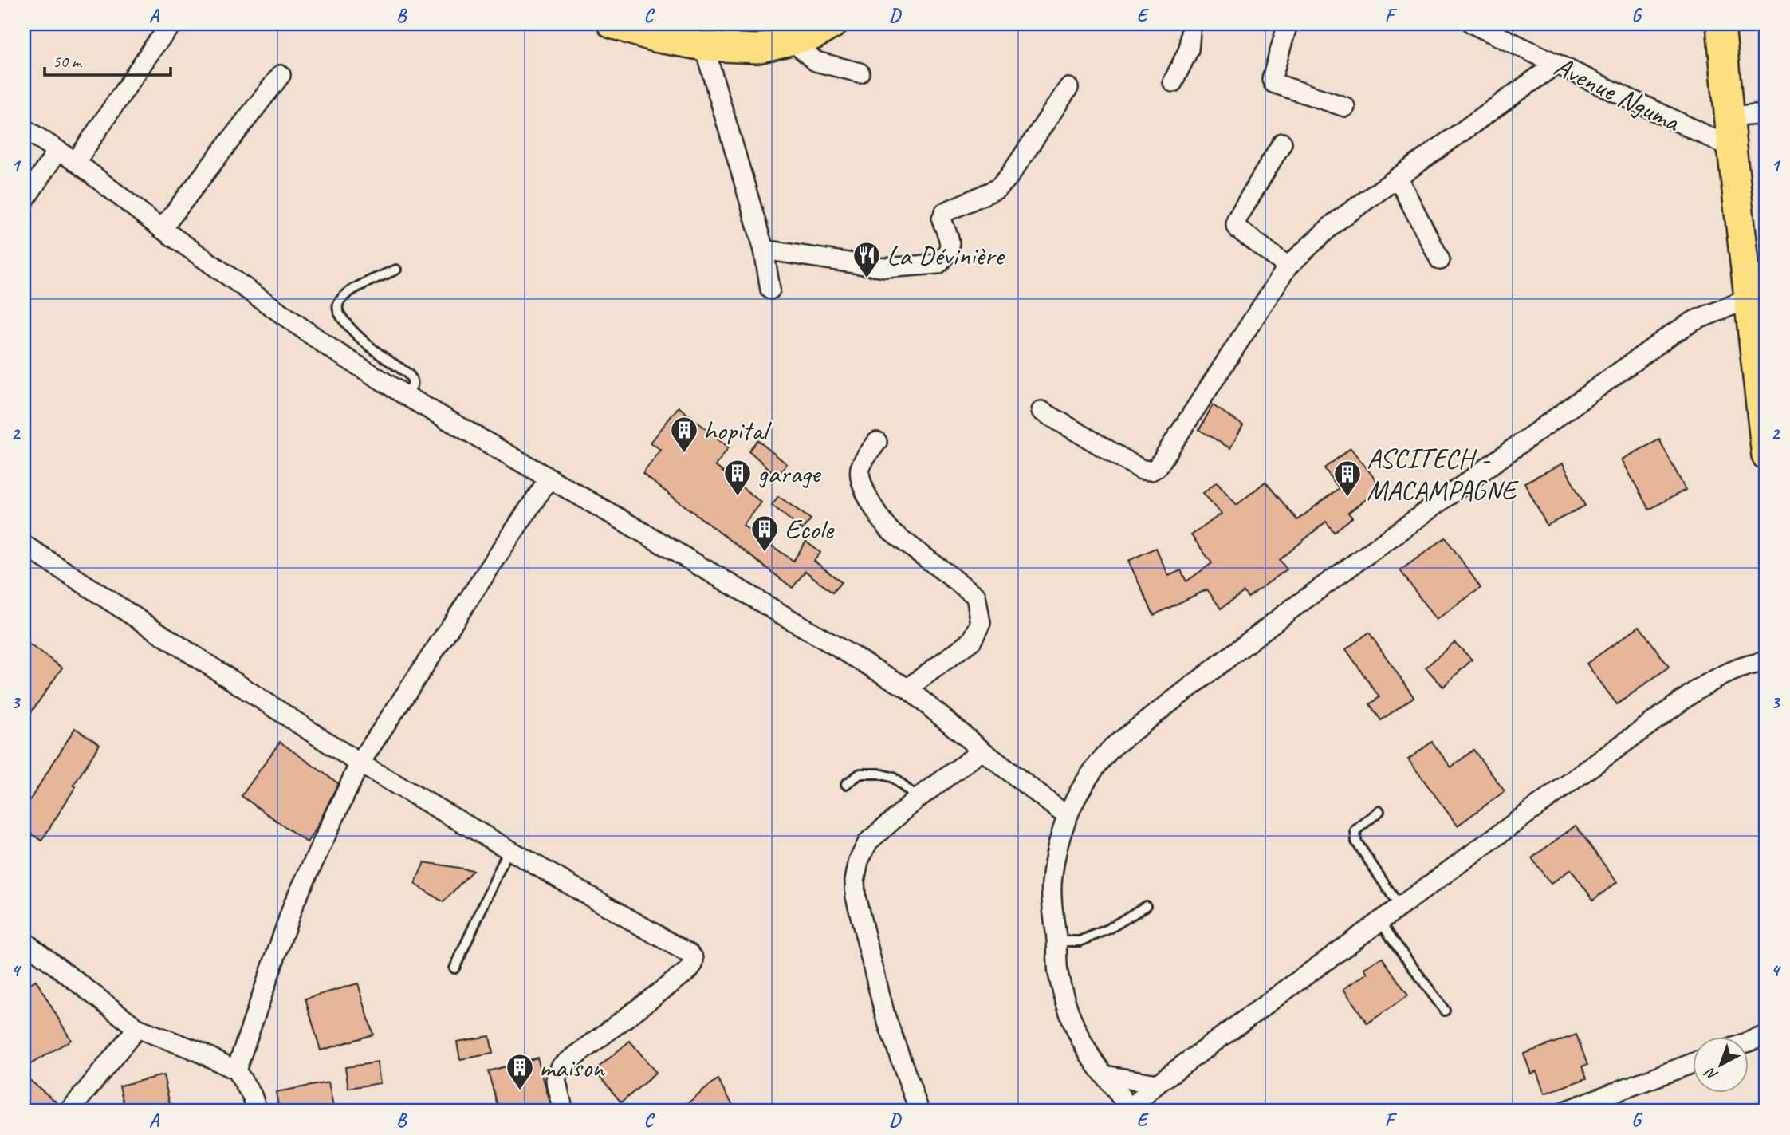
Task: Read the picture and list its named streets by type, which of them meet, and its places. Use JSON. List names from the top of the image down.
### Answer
{
  "streets": {
    "street": ["Avenue Nguma"]
  },
  "places": {
    "restaurant": ["La Dévinière"],
    "building": [
      "hopital",
      "garage",
      "ASCITECH - MACAMPAGNE",
      "Ecole",
      "maison"
    ]
  },
  "scale_bar": "50 m",
  "north": "bottom left",
  "grid": {
    "columns": [
      "A",
      "B",
      "C",
      "D",
      "E",
      "F",
      "G"
    ],
    "rows": [
      "1",
      "2",
      "3",
      "4"
    ]
  }
}
